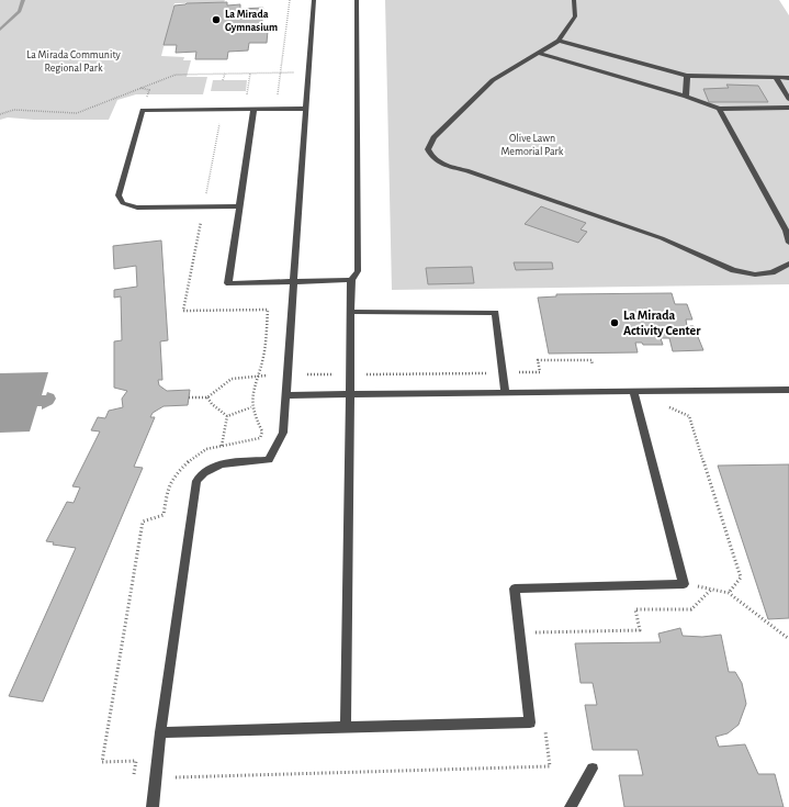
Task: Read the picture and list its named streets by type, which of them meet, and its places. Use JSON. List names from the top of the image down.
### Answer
{
  "parks": ["La Mirada Community Regional Park", "Olive Lawn Memorial Park"],
  "places": ["La Mirada Gymnasium", "La Mirada Activity Center"]
}
